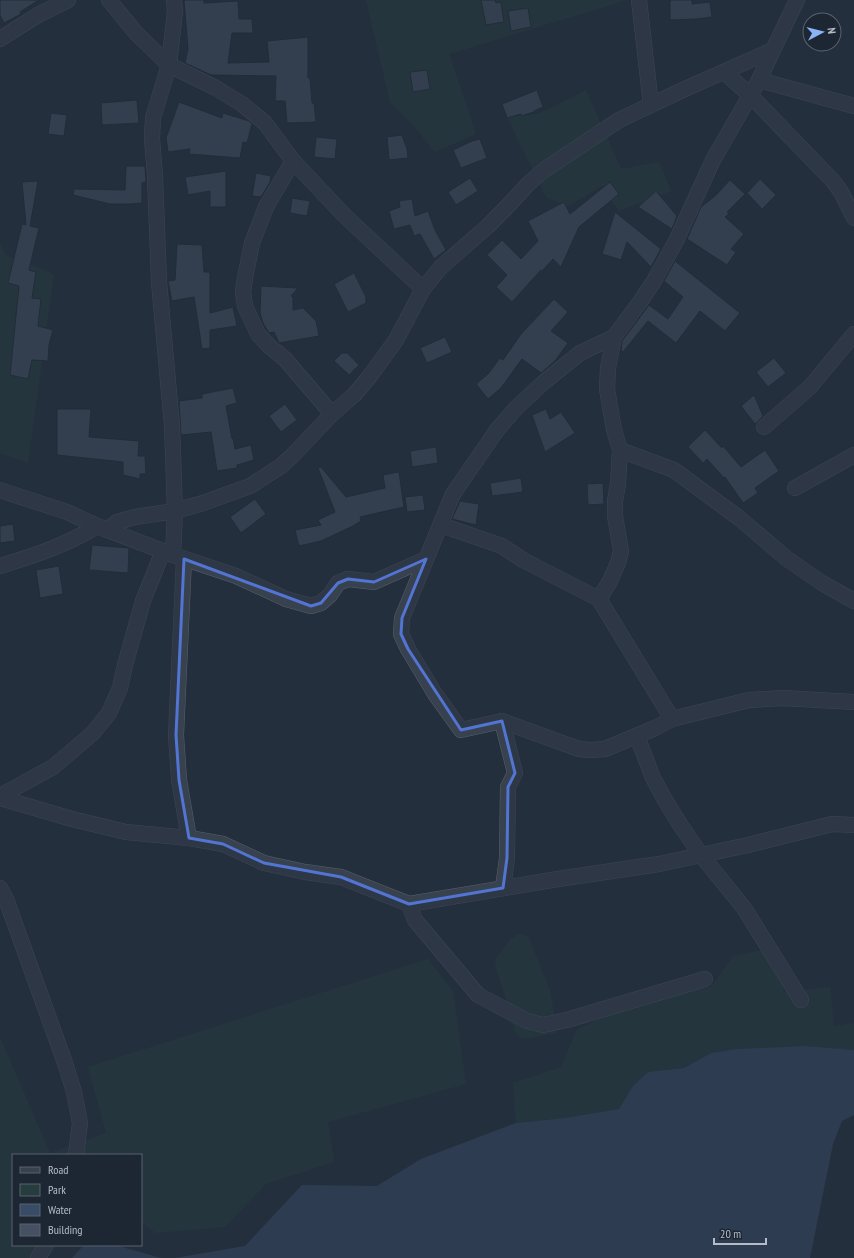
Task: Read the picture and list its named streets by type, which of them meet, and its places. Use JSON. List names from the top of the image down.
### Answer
{
  "legend": [
    "Road",
    "Park",
    "Water",
    "Building"
  ],
  "scale_bar": "20 m",
  "north": "right"
}
